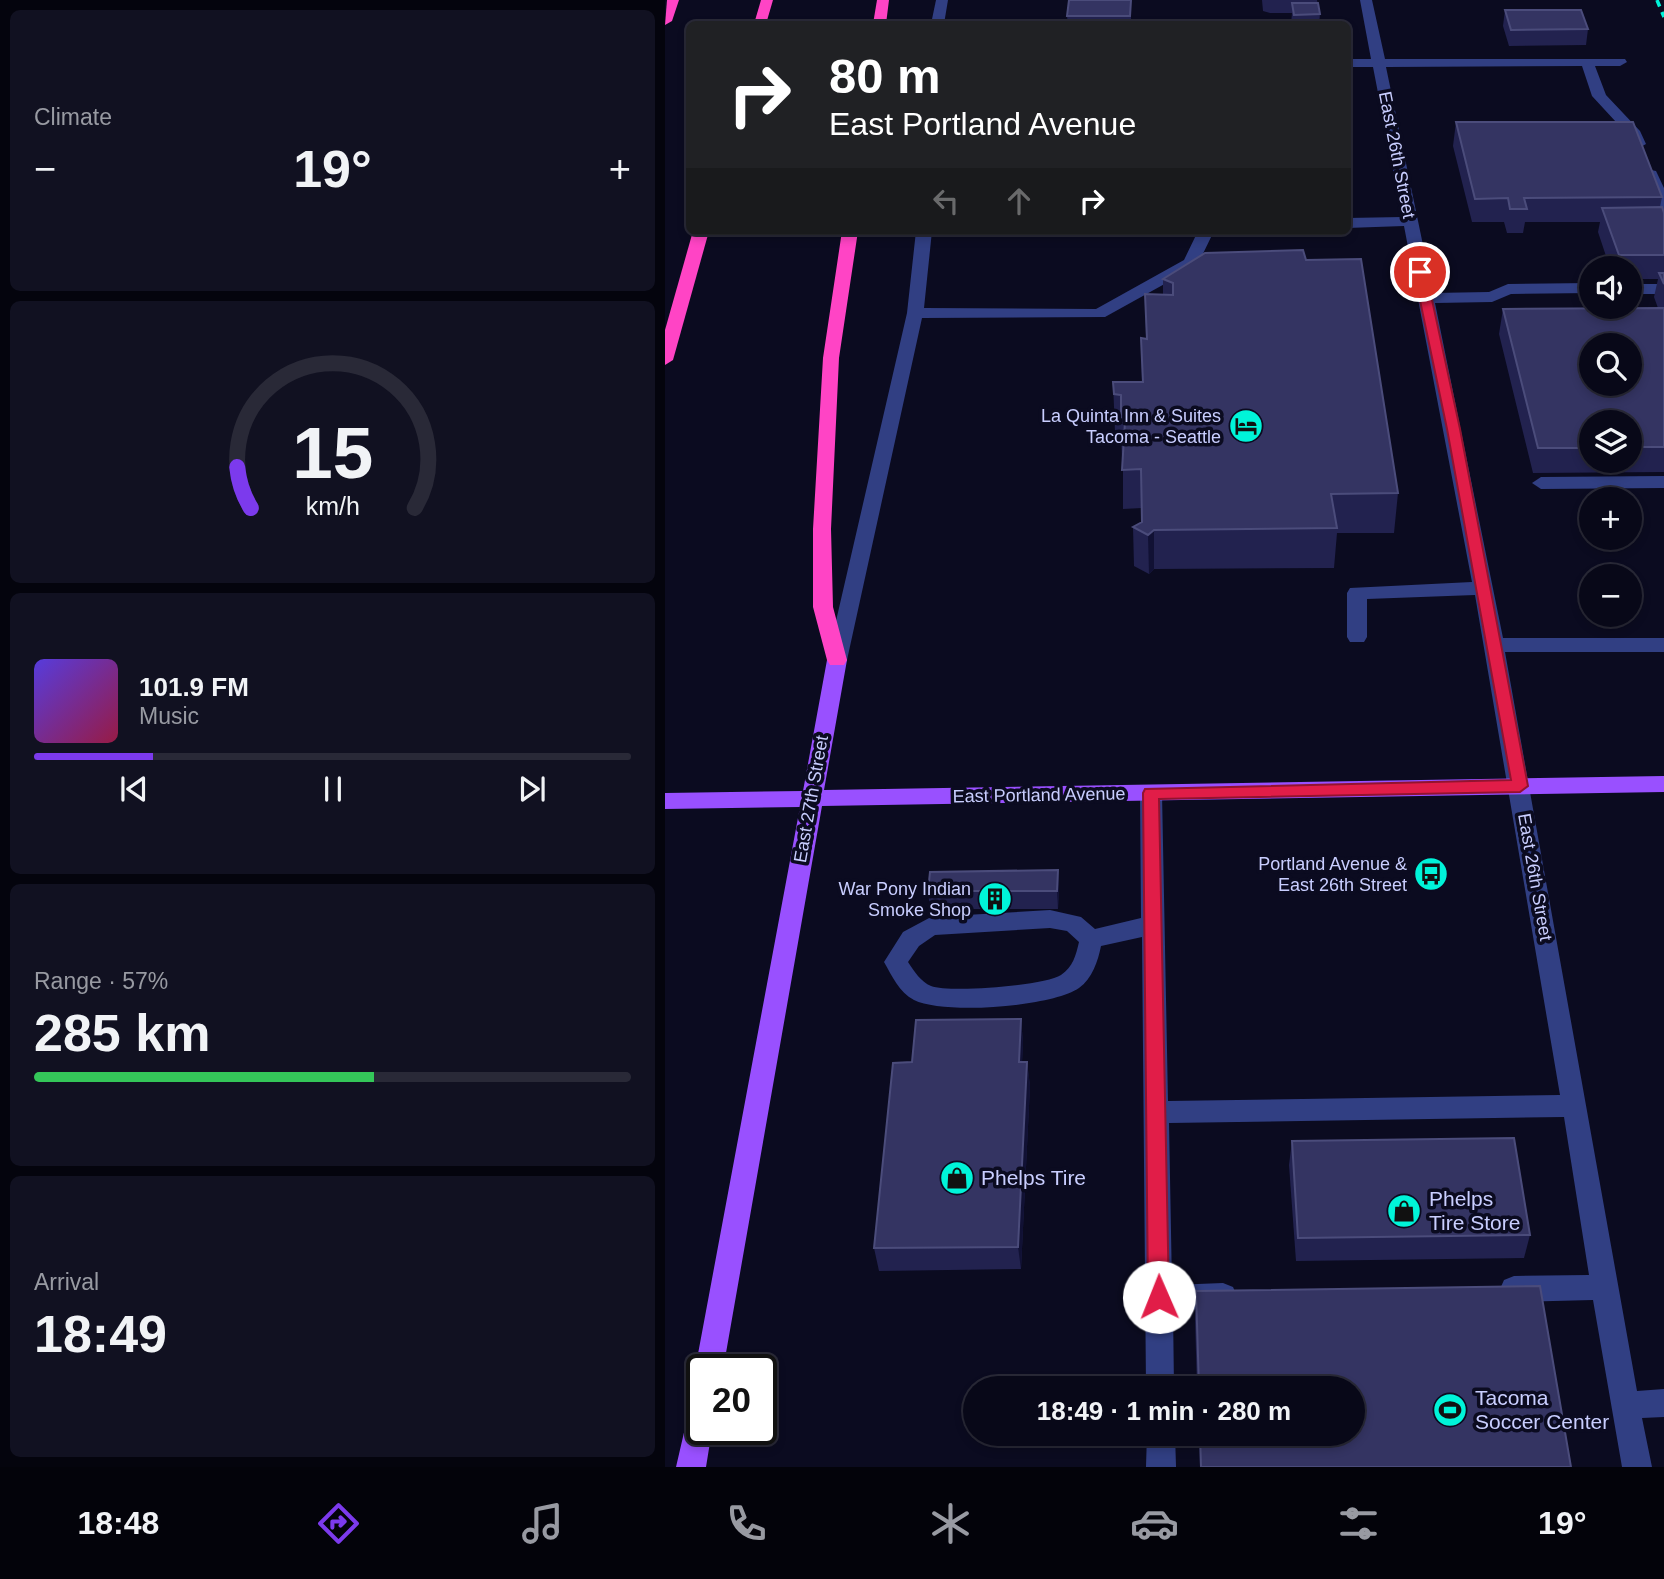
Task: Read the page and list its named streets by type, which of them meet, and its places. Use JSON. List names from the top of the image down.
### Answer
{
  "streets": {
    "main road": ["East Portland Avenue", "East 27th Street"],
    "street": ["East 26th Street"]
  },
  "crossings": [
    ["East 26th Street", "East Portland Avenue"],
    ["East Portland Avenue", "East 27th Street"]
  ],
  "places": {
    "hotel": ["La Quinta Inn & Suites Tacoma - Seattle"],
    "bus stop": ["Portland Avenue & East 26th Street"],
    "building": ["War Pony Indian Smoke Shop"],
    "shop": ["Phelps Tire", "Phelps Tire Store"],
    "sports": ["Tacoma Soccer Center"]
  },
  "page": {
    "tile": [
      "Climate",
      ["Range · 57%", "285 km"],
      ["Arrival", "18:49"]
    ],
    "turn": ["80 m", "East Portland Avenue"],
    "heat": ["−", "19°", "+"],
    "map_buttons": ["+", "−"],
    "song": ["101.9 FM", "Music"],
    "limit": "20",
    "trip": "18:49 · 1 min · 280 m",
    "tabs": ["18:48", "19°"],
    "gauge": ["15", "km/h"]
  }
}
